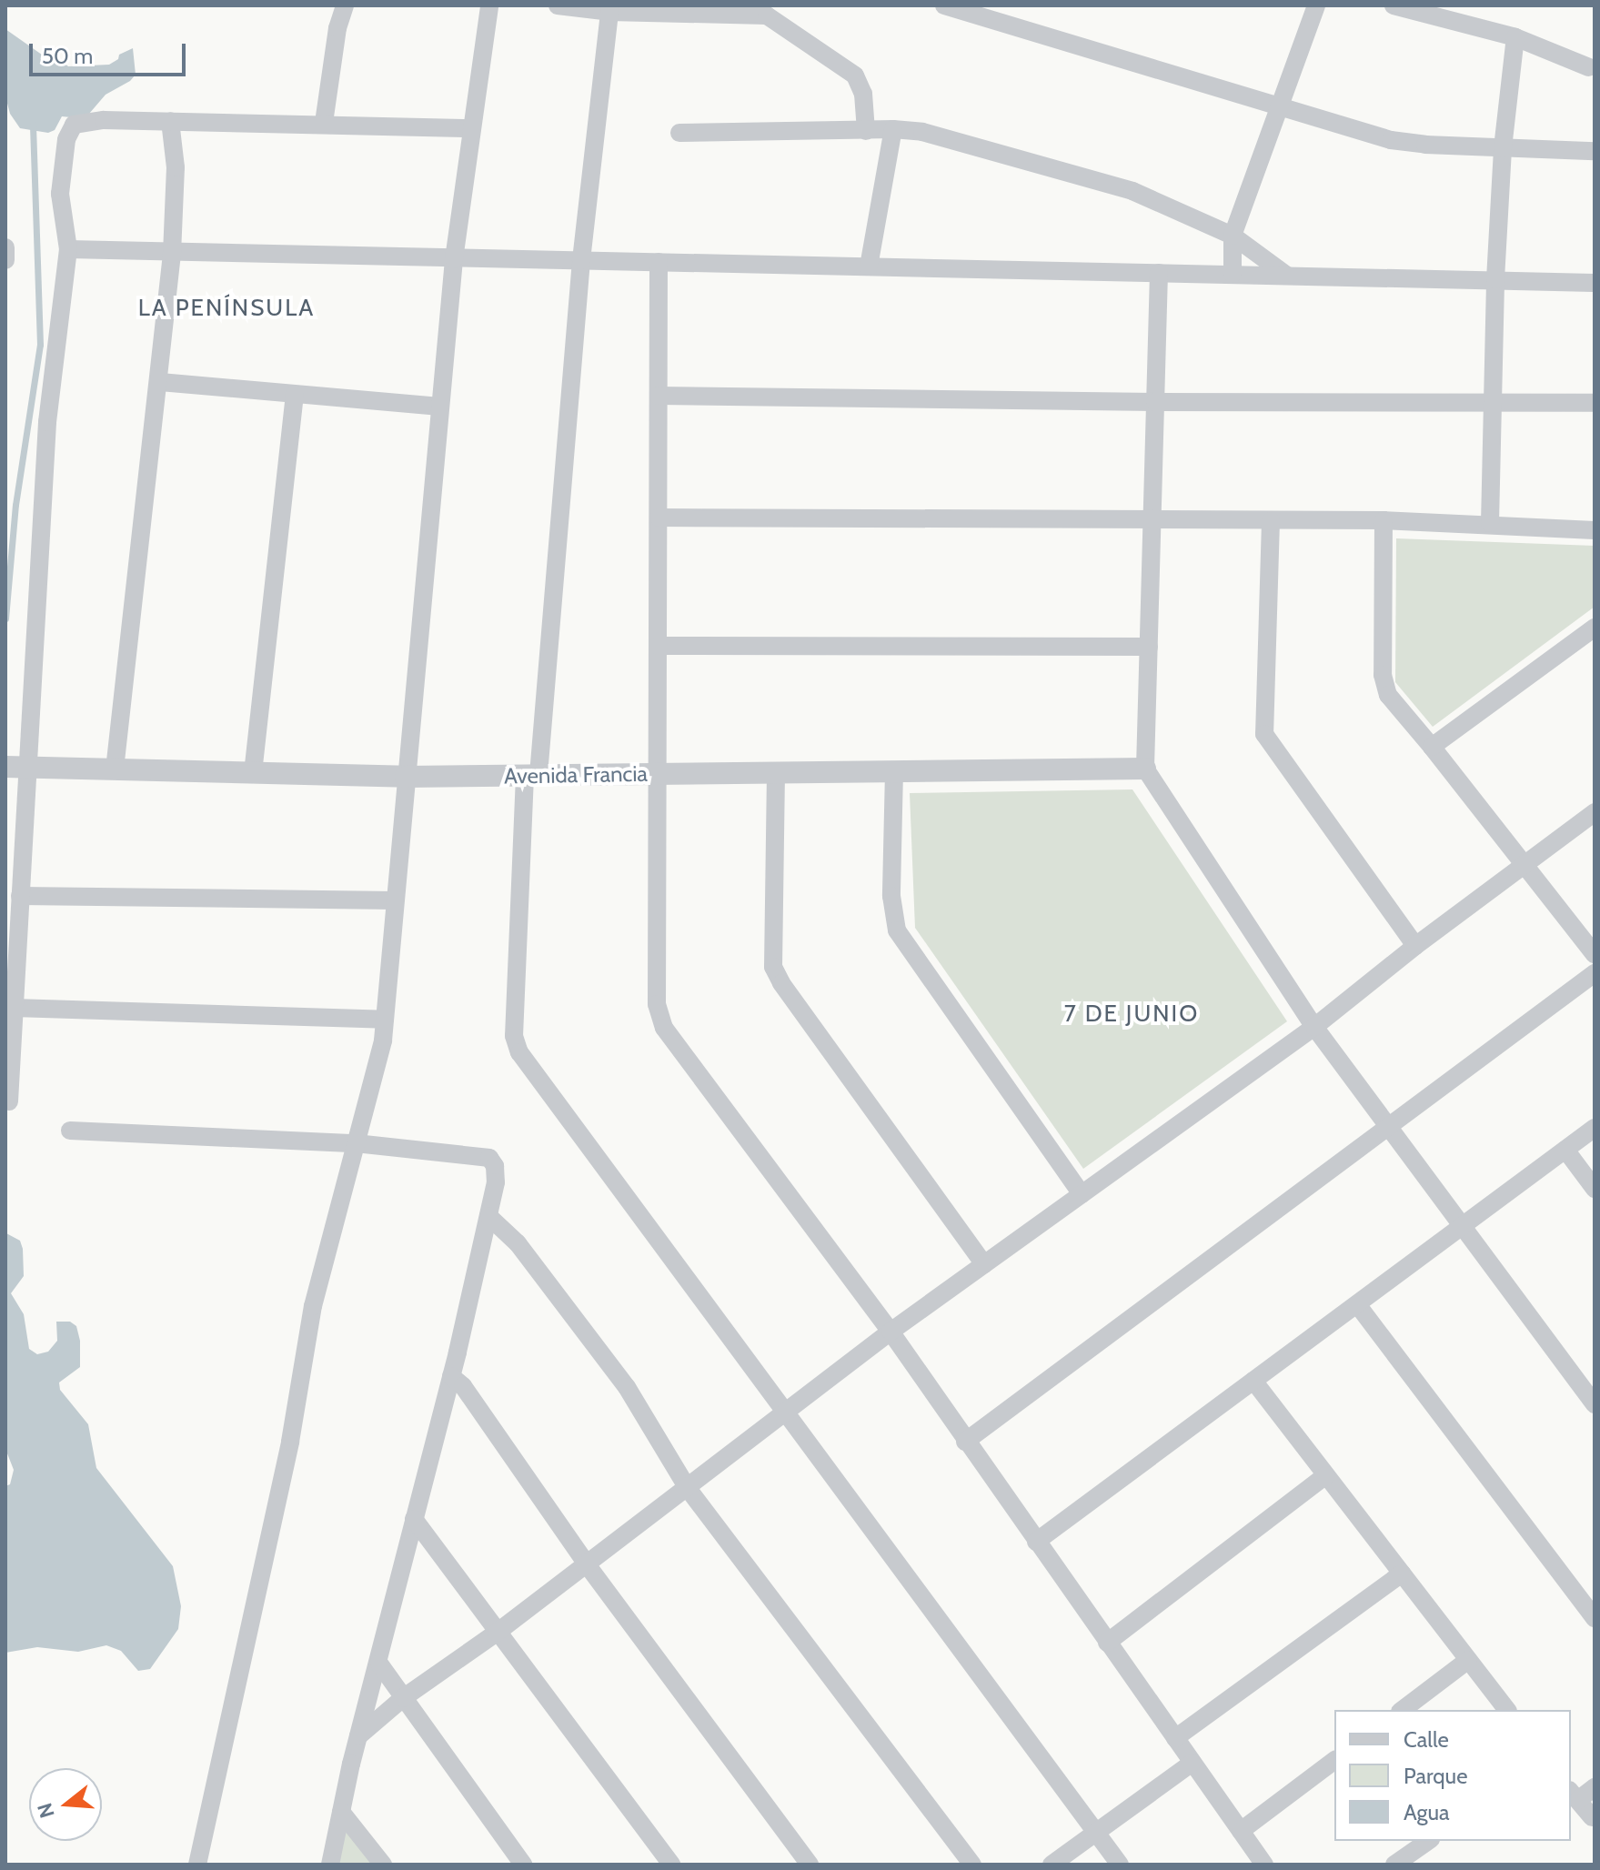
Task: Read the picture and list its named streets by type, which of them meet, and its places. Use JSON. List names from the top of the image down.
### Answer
{
  "streets": {
    "street": ["Avenida Francia"]
  },
  "districts": ["LA PENÍNSULA", "7 DE JUNIO"],
  "legend": ["Calle", "Parque", "Agua"],
  "scale_bar": "50 m",
  "north": "left"
}
